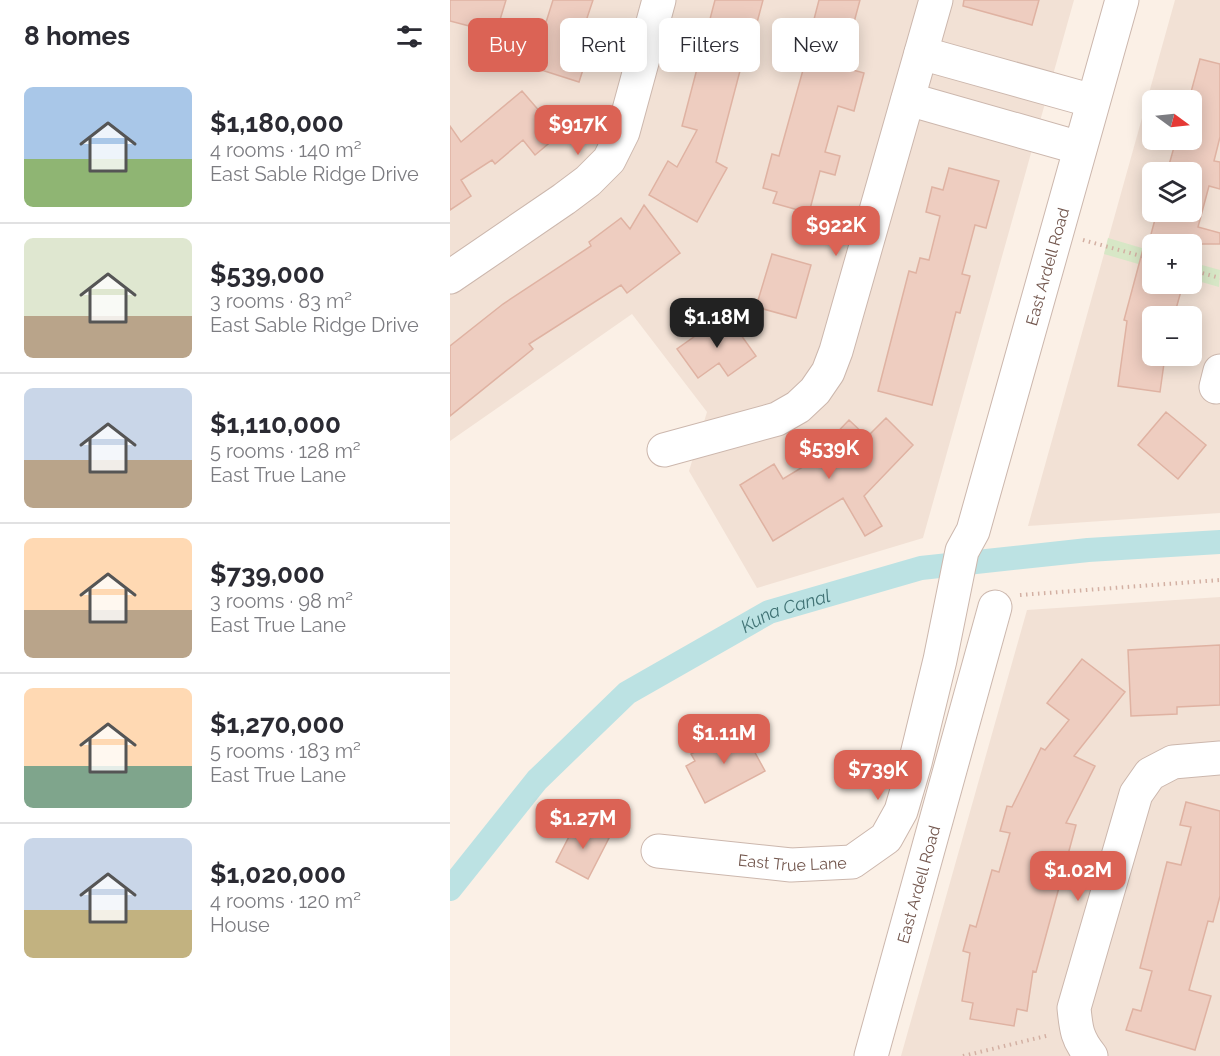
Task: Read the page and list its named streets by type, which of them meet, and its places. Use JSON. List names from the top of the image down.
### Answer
{
  "streets": {
    "street": ["East Ardell Road", "East True Lane"]
  },
  "crossings": [
    ["East Ardell Road", "East True Lane"]
  ],
  "water": ["Kuna Canal"],
  "north": "right",
  "page": {
    "heading": "8 homes",
    "chip": [
      "Buy",
      "Rent",
      "Filters",
      "New"
    ],
    "list": [
      {
        "name": "$1,180,000",
        "note": "4 rooms · 140 m² · East Sable Ridge Drive"
      },
      {
        "name": "$539,000",
        "note": "3 rooms · 83 m² · East Sable Ridge Drive"
      },
      {
        "name": "$1,110,000",
        "note": "5 rooms · 128 m² · East True Lane"
      },
      {
        "name": "$739,000",
        "note": "3 rooms · 98 m² · East True Lane"
      },
      {
        "name": "$1,270,000",
        "note": "5 rooms · 183 m² · East True Lane"
      },
      {
        "name": "$1,020,000",
        "note": "4 rooms · 120 m² · House"
      }
    ],
    "map_buttons": ["+", "−"],
    "price": [
      "$917K",
      "$922K",
      "$1.18M",
      "$539K",
      "$1.11M",
      "$739K",
      "$1.27M",
      "$1.02M"
    ]
  }
}
